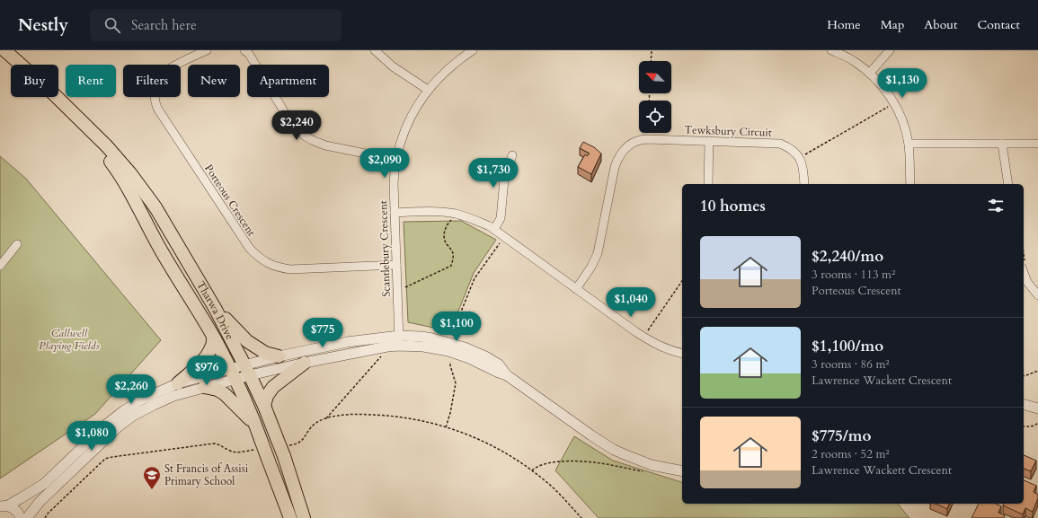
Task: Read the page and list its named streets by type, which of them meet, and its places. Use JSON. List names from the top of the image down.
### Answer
{
  "streets": {
    "main road": ["Tharwa Drive"],
    "street": ["Tewksbury Circuit", "Porteous Crescent", "Scantlebury Crescent"]
  },
  "crossings": [
    ["Porteous Crescent", "Scantlebury Crescent"]
  ],
  "parks": ["Callwell Playing Fields"],
  "places": {
    "school or university": ["St Francis of Assisi Primary School"]
  },
  "north": "top left",
  "page": {
    "header": "Nestly",
    "search": "Search here",
    "nav": [
      "Home",
      "Map",
      "About",
      "Contact"
    ],
    "chip": [
      "Buy",
      "Rent",
      "Filters",
      "New",
      "Apartment"
    ],
    "price": [
      "$1,130",
      "$2,240",
      "$2,090",
      "$1,730",
      "$1,040",
      "$1,100",
      "$775",
      "$976",
      "$2,260",
      "$1,080"
    ],
    "heading": "10 homes",
    "list": [
      {
        "name": "$2,240/mo",
        "note": "3 rooms · 113 m² · Porteous Crescent"
      },
      {
        "name": "$1,100/mo",
        "note": "3 rooms · 86 m² · Lawrence Wackett Crescent"
      },
      {
        "name": "$775/mo",
        "note": "2 rooms · 52 m² · Lawrence Wackett Crescent"
      }
    ]
  }
}
